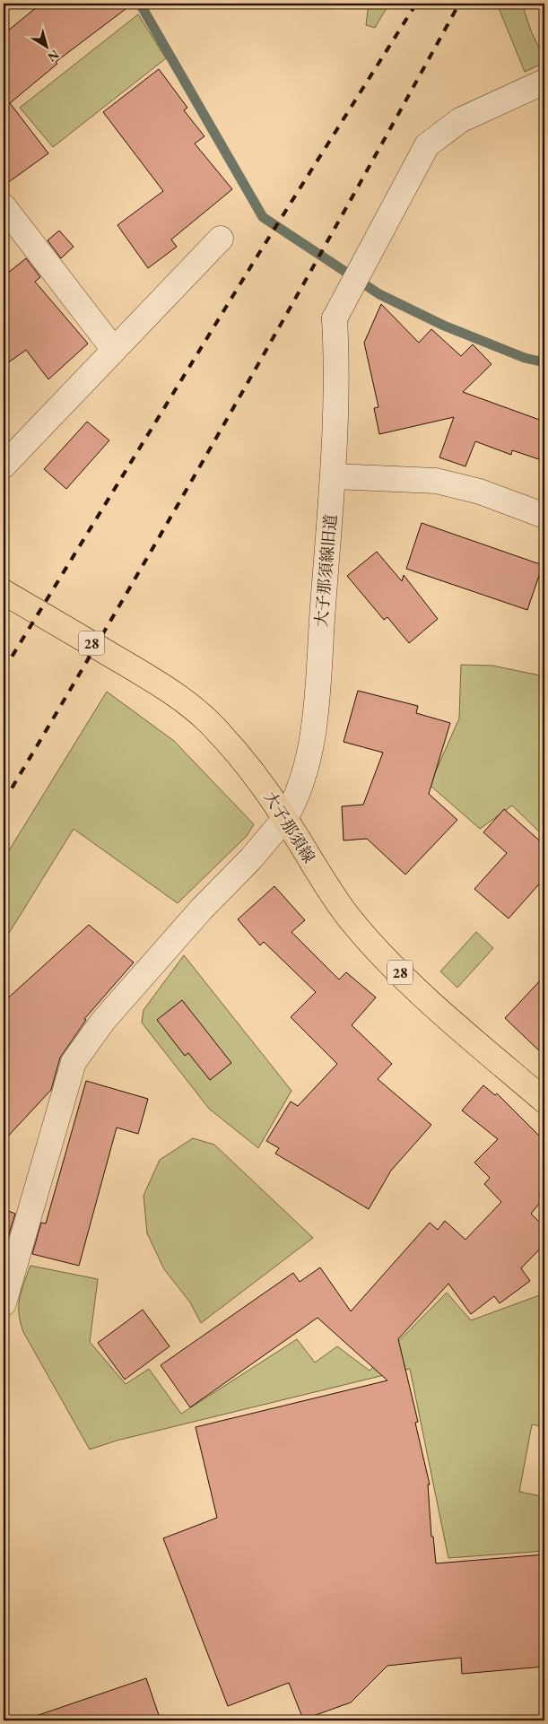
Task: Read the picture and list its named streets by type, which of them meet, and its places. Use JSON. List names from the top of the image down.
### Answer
{
  "streets": {
    "main road": ["28", "大子那須線"],
    "street": ["大子那須線旧道"]
  },
  "crossings": [
    ["大子那須線旧道", "大子那須線"]
  ],
  "north": "bottom right"
}
